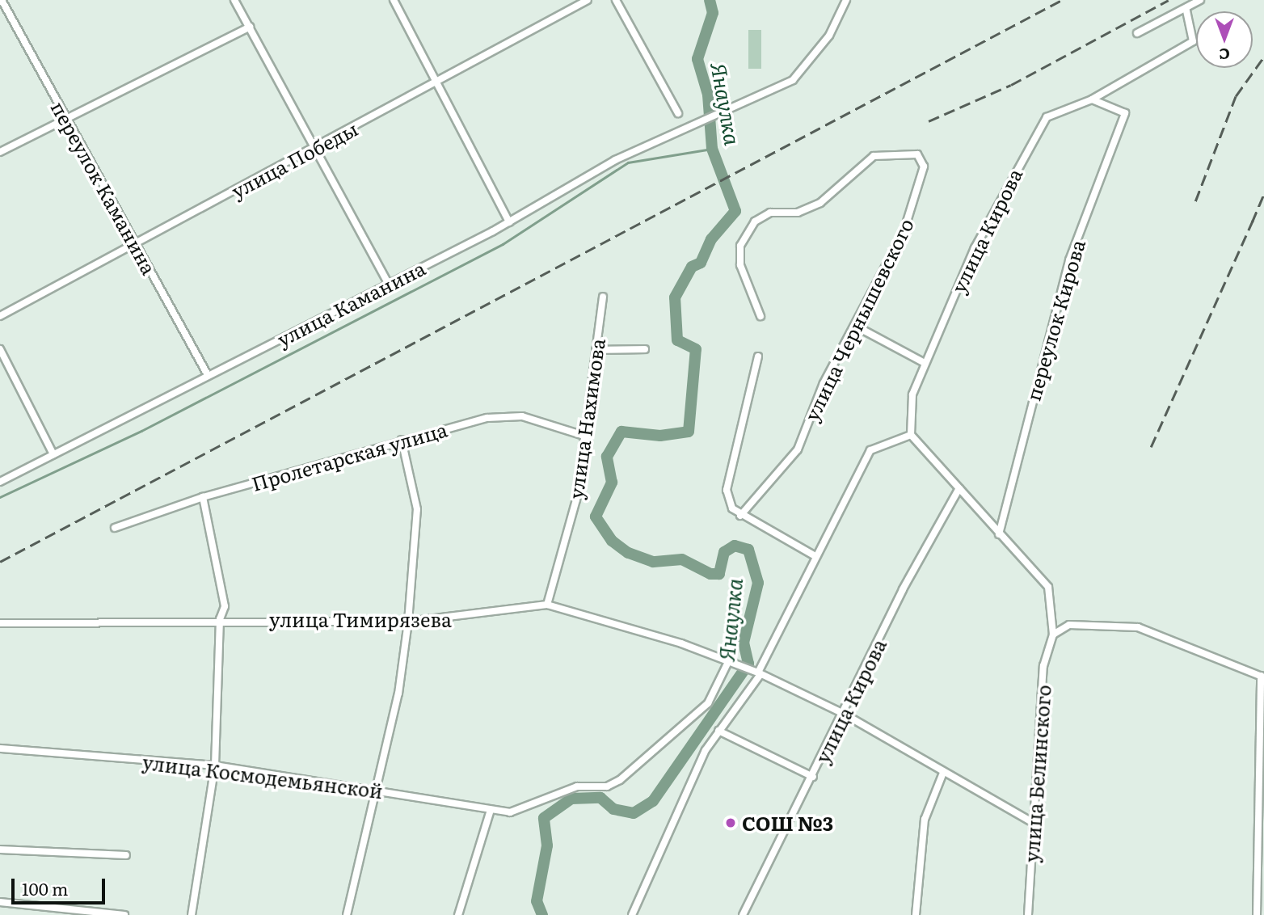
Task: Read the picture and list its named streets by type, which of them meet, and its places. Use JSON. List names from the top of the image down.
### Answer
{
  "streets": {
    "street": [
      "улица Победы",
      "переулок Каманина",
      "улица Кирова",
      "улица Каманина",
      "улица Чернышевского",
      "переулок Кирова",
      "улица Нахимова",
      "Пролетарская улица",
      "улица Тимирязева",
      "улица Белинского",
      "улица Космодемьянской"
    ]
  },
  "crossings": [
    ["улица Победы", "переулок Каманина"],
    ["переулок Каманина", "улица Каманина"],
    ["улица Кирова", "переулок Кирова"],
    ["улица Нахимова", "Пролетарская улица"],
    ["улица Нахимова", "улица Тимирязева"],
    ["улица Тимирязева", "улица Космодемьянской"]
  ],
  "water": ["Янаулка"],
  "places": ["СОШ №3"],
  "scale_bar": "100 m",
  "north": "bottom"
}
